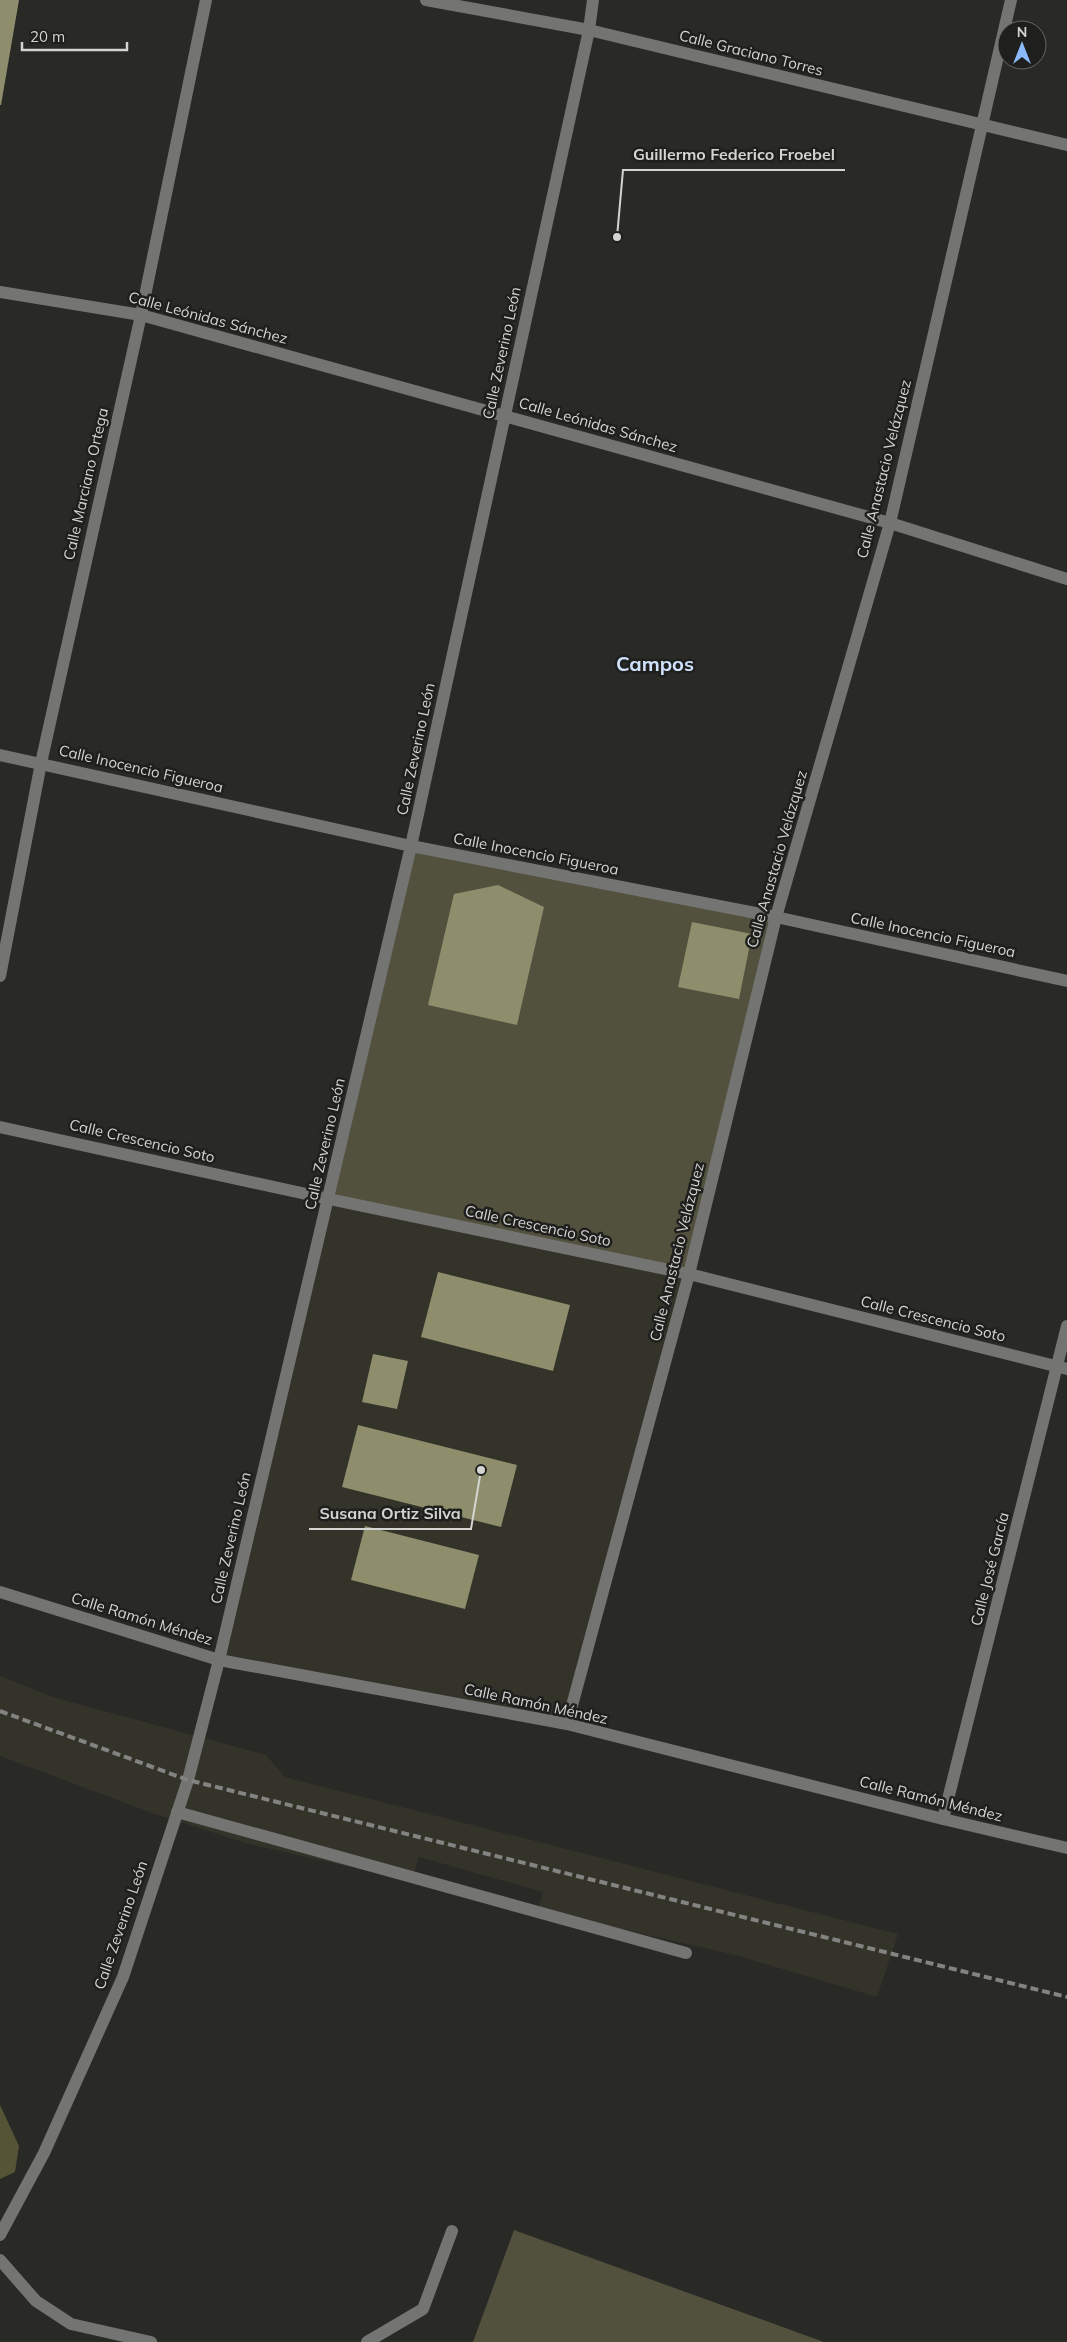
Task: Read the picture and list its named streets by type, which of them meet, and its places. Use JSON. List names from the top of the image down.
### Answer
{
  "streets": {
    "street": [
      "Calle Graciano Torres",
      "Calle Leónidas Sánchez",
      "Calle Zeverino León",
      "Calle Anastacio Velázquez",
      "Calle Marciano Ortega",
      "Calle Inocencio Figueroa",
      "Calle Crescencio Soto",
      "Calle José García",
      "Calle Ramón Méndez"
    ]
  },
  "crossings": [
    ["Calle Graciano Torres", "Calle Zeverino León"],
    ["Calle Graciano Torres", "Calle Anastacio Velázquez"],
    ["Calle Leónidas Sánchez", "Calle Zeverino León"],
    ["Calle Leónidas Sánchez", "Calle Anastacio Velázquez"],
    ["Calle Leónidas Sánchez", "Calle Marciano Ortega"],
    ["Calle Zeverino León", "Calle Inocencio Figueroa"],
    ["Calle Zeverino León", "Calle Crescencio Soto"],
    ["Calle Zeverino León", "Calle Ramón Méndez"],
    ["Calle Anastacio Velázquez", "Calle Inocencio Figueroa"],
    ["Calle Anastacio Velázquez", "Calle Crescencio Soto"],
    ["Calle Anastacio Velázquez", "Calle Ramón Méndez"],
    ["Calle Marciano Ortega", "Calle Inocencio Figueroa"],
    ["Calle Crescencio Soto", "Calle José García"],
    ["Calle José García", "Calle Ramón Méndez"]
  ],
  "districts": ["Campos"],
  "places": ["Guillermo Federico Froebel", "Susana Ortiz Silva"],
  "scale_bar": "20 m",
  "north": "top"
}
